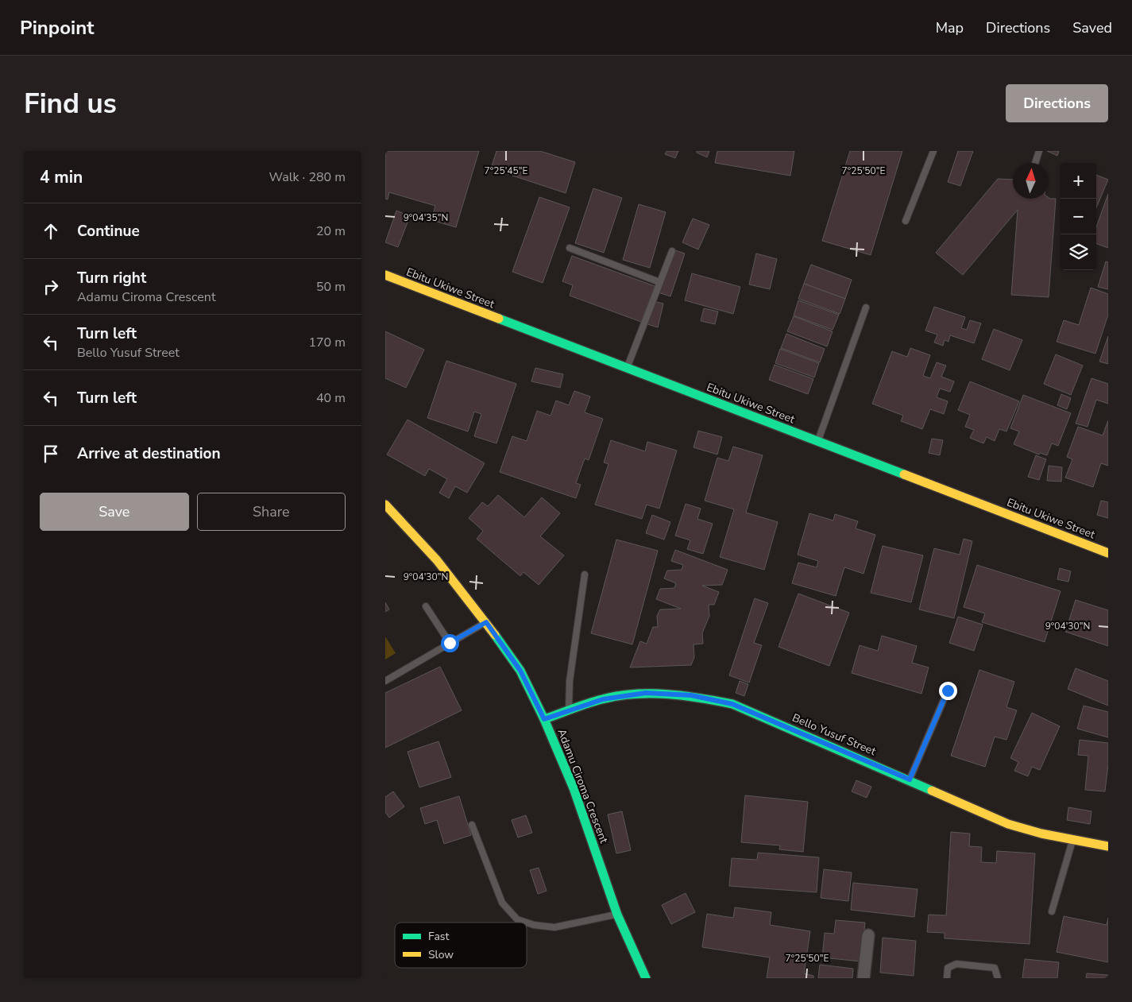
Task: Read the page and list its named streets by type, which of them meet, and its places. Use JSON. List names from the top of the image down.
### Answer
{
  "streets": {
    "street": ["Ebitu Ukiwe Street", "Bello Yusuf Street", "Adamu Ciroma Crescent"]
  },
  "crossings": [
    ["Bello Yusuf Street", "Adamu Ciroma Crescent"]
  ],
  "legend": ["Fast", "Slow"],
  "north": "top",
  "page": {
    "header": "Pinpoint",
    "nav": ["Map", "Directions", "Saved"],
    "buttons": [
      "Directions",
      ["Save", "Share"]
    ],
    "title": "Find us",
    "heading": ["4 min", "Walk · 280 m"],
    "map_buttons": ["+", "−"],
    "list": [
      ["Continue", "20 m"],
      ["Turn right", "Adamu Ciroma Crescent", "50 m"],
      ["Turn left", "Bello Yusuf Street", "170 m"],
      ["Turn left", "40 m"],
      "Arrive at destination"
    ]
  },
  "coordinates": [
    "7°25'45\"E",
    "7°25'50\"E",
    "9°04'35\"N",
    "9°04'30\"N"
  ]
}
